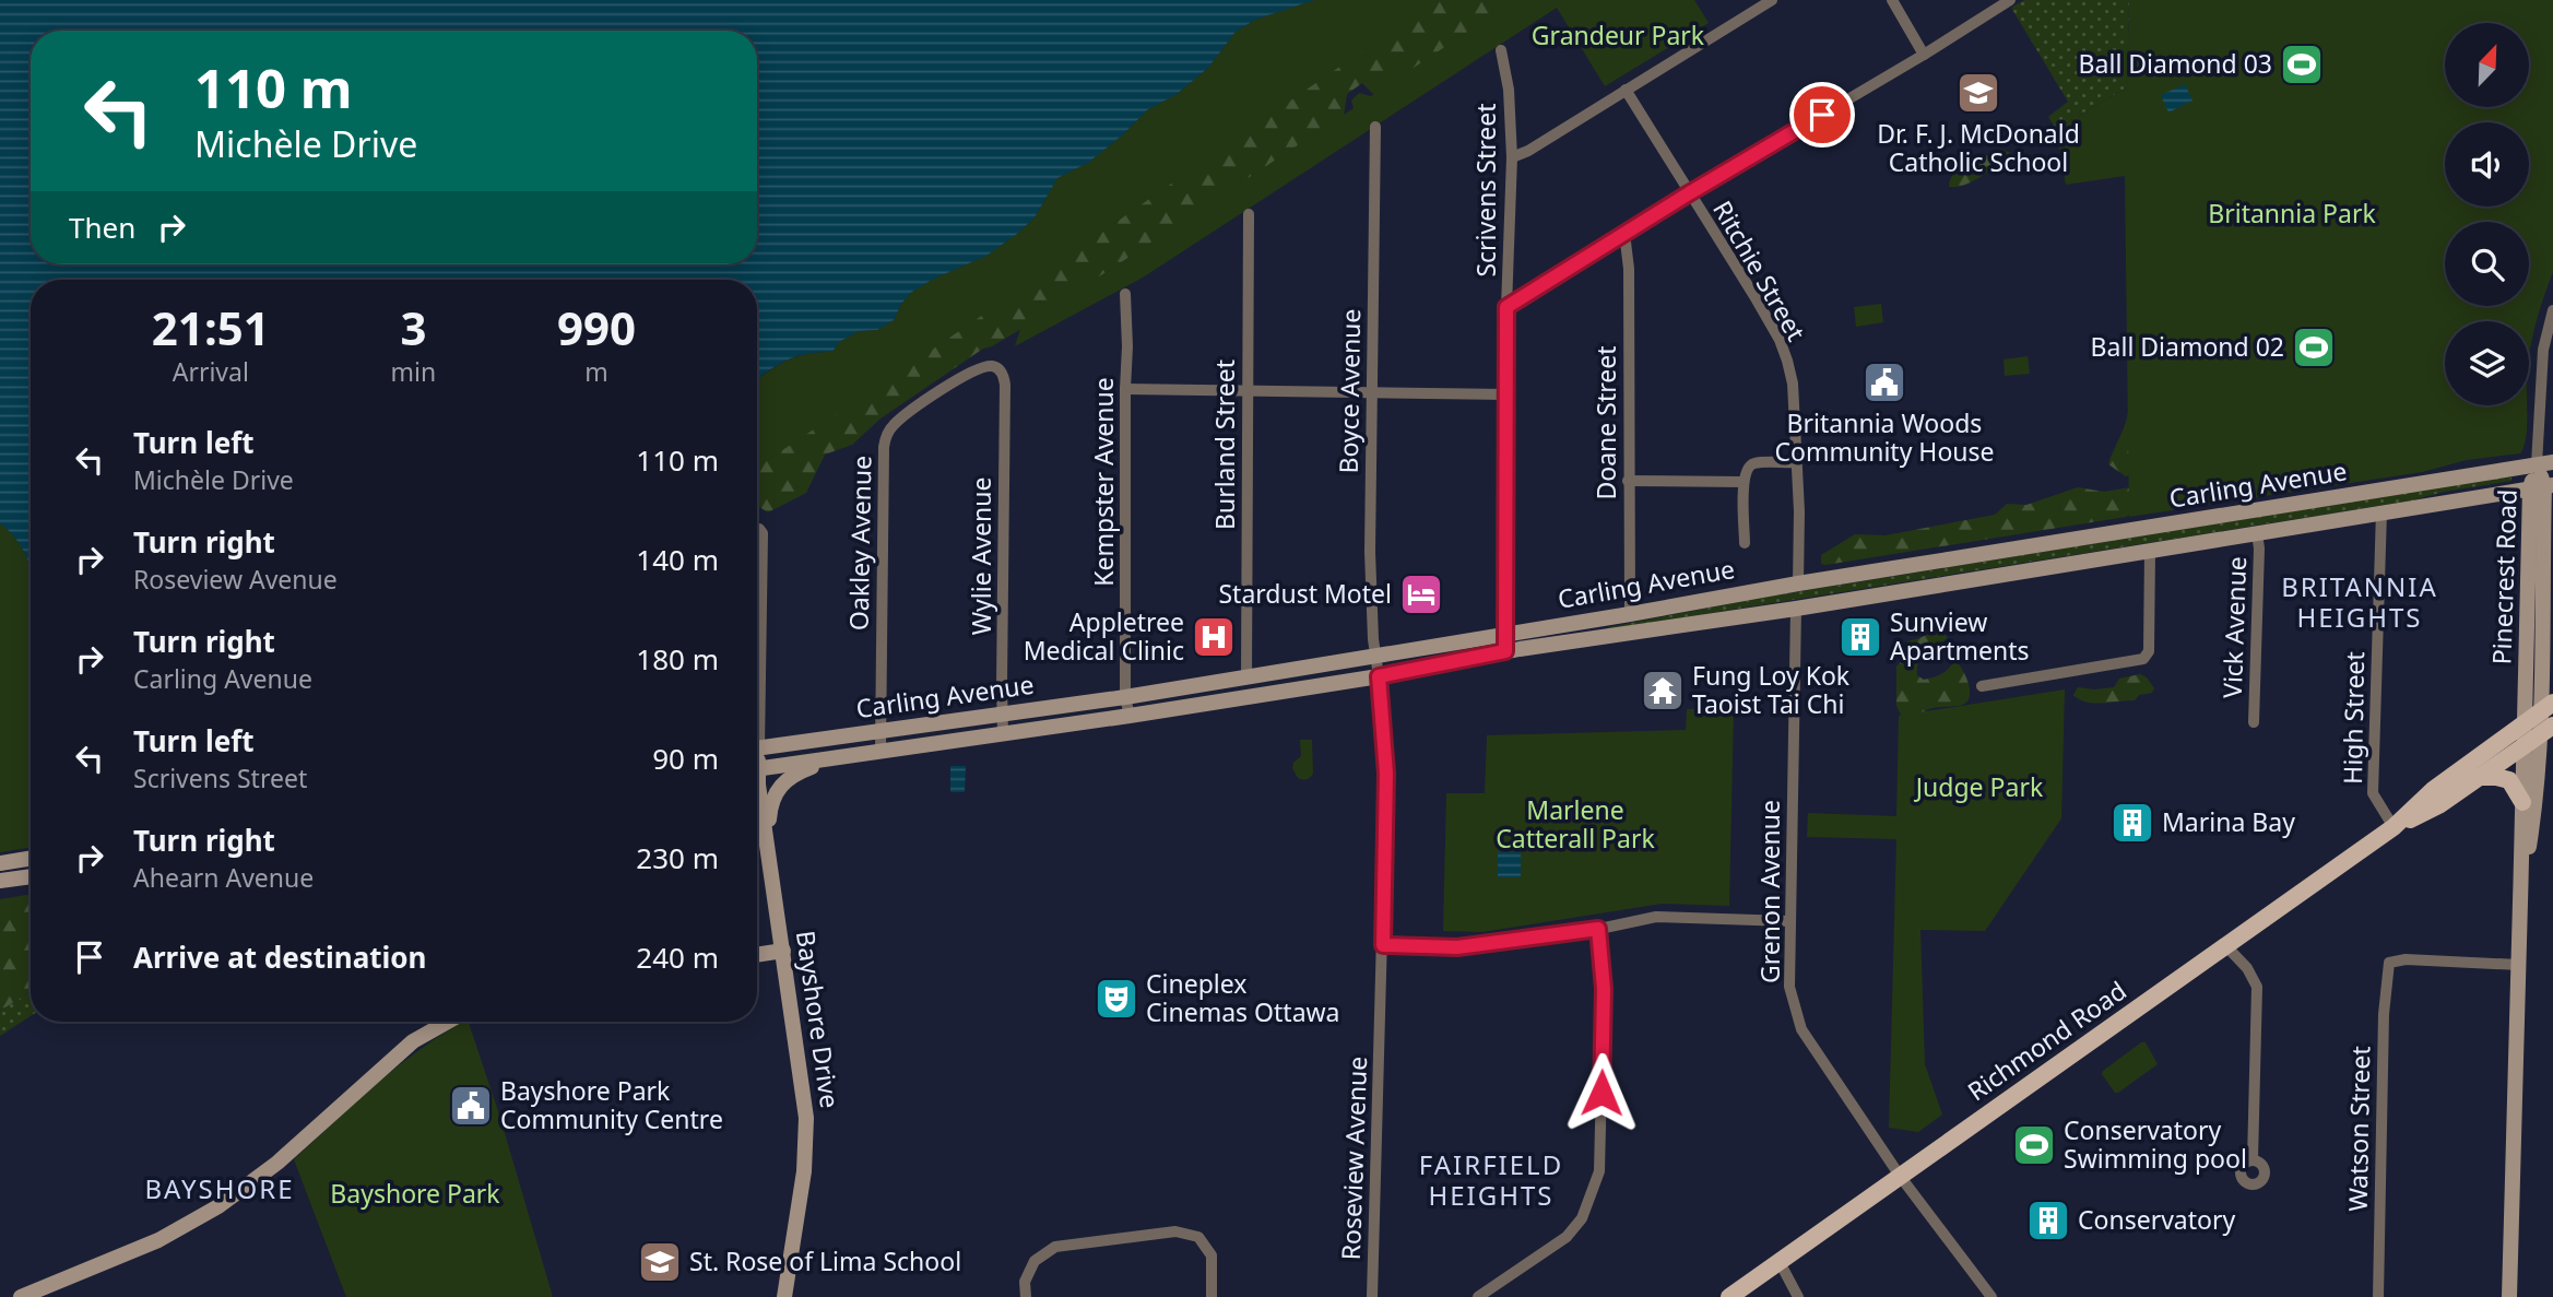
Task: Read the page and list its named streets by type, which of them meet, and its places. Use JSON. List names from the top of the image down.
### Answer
{
  "streets": {
    "main road": [
      "Carling Avenue",
      "Pinecrest Road",
      "Bayshore Drive",
      "Richmond Road"
    ],
    "street": [
      "Scrivens Street",
      "Ritchie Street",
      "Boyce Avenue",
      "Doane Street",
      "Burland Street",
      "Kempster Avenue",
      "Oakley Avenue",
      "Wylie Avenue",
      "Vick Avenue",
      "High Street",
      "Grenon Avenue",
      "Watson Street",
      "Roseview Avenue"
    ]
  },
  "crossings": [
    ["Scrivens Street", "Carling Avenue"],
    ["Ritchie Street", "Carling Avenue"],
    ["Boyce Avenue", "Carling Avenue"],
    ["Boyce Avenue", "Roseview Avenue"],
    ["Doane Street", "Carling Avenue"],
    ["Burland Street", "Carling Avenue"],
    ["Kempster Avenue", "Carling Avenue"],
    ["Carling Avenue", "Oakley Avenue"],
    ["Carling Avenue", "Wylie Avenue"],
    ["Carling Avenue", "Pinecrest Road"],
    ["Carling Avenue", "Vick Avenue"],
    ["Carling Avenue", "High Street"],
    ["Carling Avenue", "Grenon Avenue"],
    ["Carling Avenue", "Roseview Avenue"],
    ["Oakley Avenue", "Wylie Avenue"],
    ["Pinecrest Road", "Richmond Road"],
    ["Pinecrest Road", "Watson Street"],
    ["High Street", "Richmond Road"],
    ["Grenon Avenue", "Richmond Road"]
  ],
  "districts": ["BRITANNIA HEIGHTS", "FAIRFIELD HEIGHTS", "BAYSHORE"],
  "parks": [
    "Grandeur Park",
    "Britannia Park",
    "Judge Park",
    "Marlene Catterall Park",
    "Bayshore Park"
  ],
  "places": {
    "sports": ["Ball Diamond 03", "Ball Diamond 02", "Conservatory Swimming pool"],
    "school or university": ["Dr. F. J. McDonald Catholic School", "St. Rose of Lima School"],
    "public building": ["Britannia Woods Community House", "Bayshore Park Community Centre"],
    "hotel": ["Stardust Motel"],
    "hospital": ["Appletree Medical Clinic"],
    "building": ["Sunview Apartments", "Marina Bay", "Conservatory"],
    "temple": ["Fung Loy Kok Taoist Tai Chi"],
    "theatre": ["Cineplex Cinemas Ottawa"]
  },
  "north": "top right",
  "page": {
    "turn": ["110 m", "Michèle Drive"],
    "then": "Then",
    "eta": [
      "21:51",
      "Arrival",
      "3",
      "min",
      "990",
      "m"
    ],
    "list": [
      {
        "name": "Turn left",
        "note": "Michèle Drive",
        "value": "110 m"
      },
      {
        "name": "Turn right",
        "note": "Roseview Avenue",
        "value": "140 m"
      },
      {
        "name": "Turn right",
        "note": "Carling Avenue",
        "value": "180 m"
      },
      {
        "name": "Turn left",
        "note": "Scrivens Street",
        "value": "90 m"
      },
      {
        "name": "Turn right",
        "note": "Ahearn Avenue",
        "value": "230 m"
      },
      {
        "name": "Arrive at destination",
        "value": "240 m"
      }
    ]
  }
}
